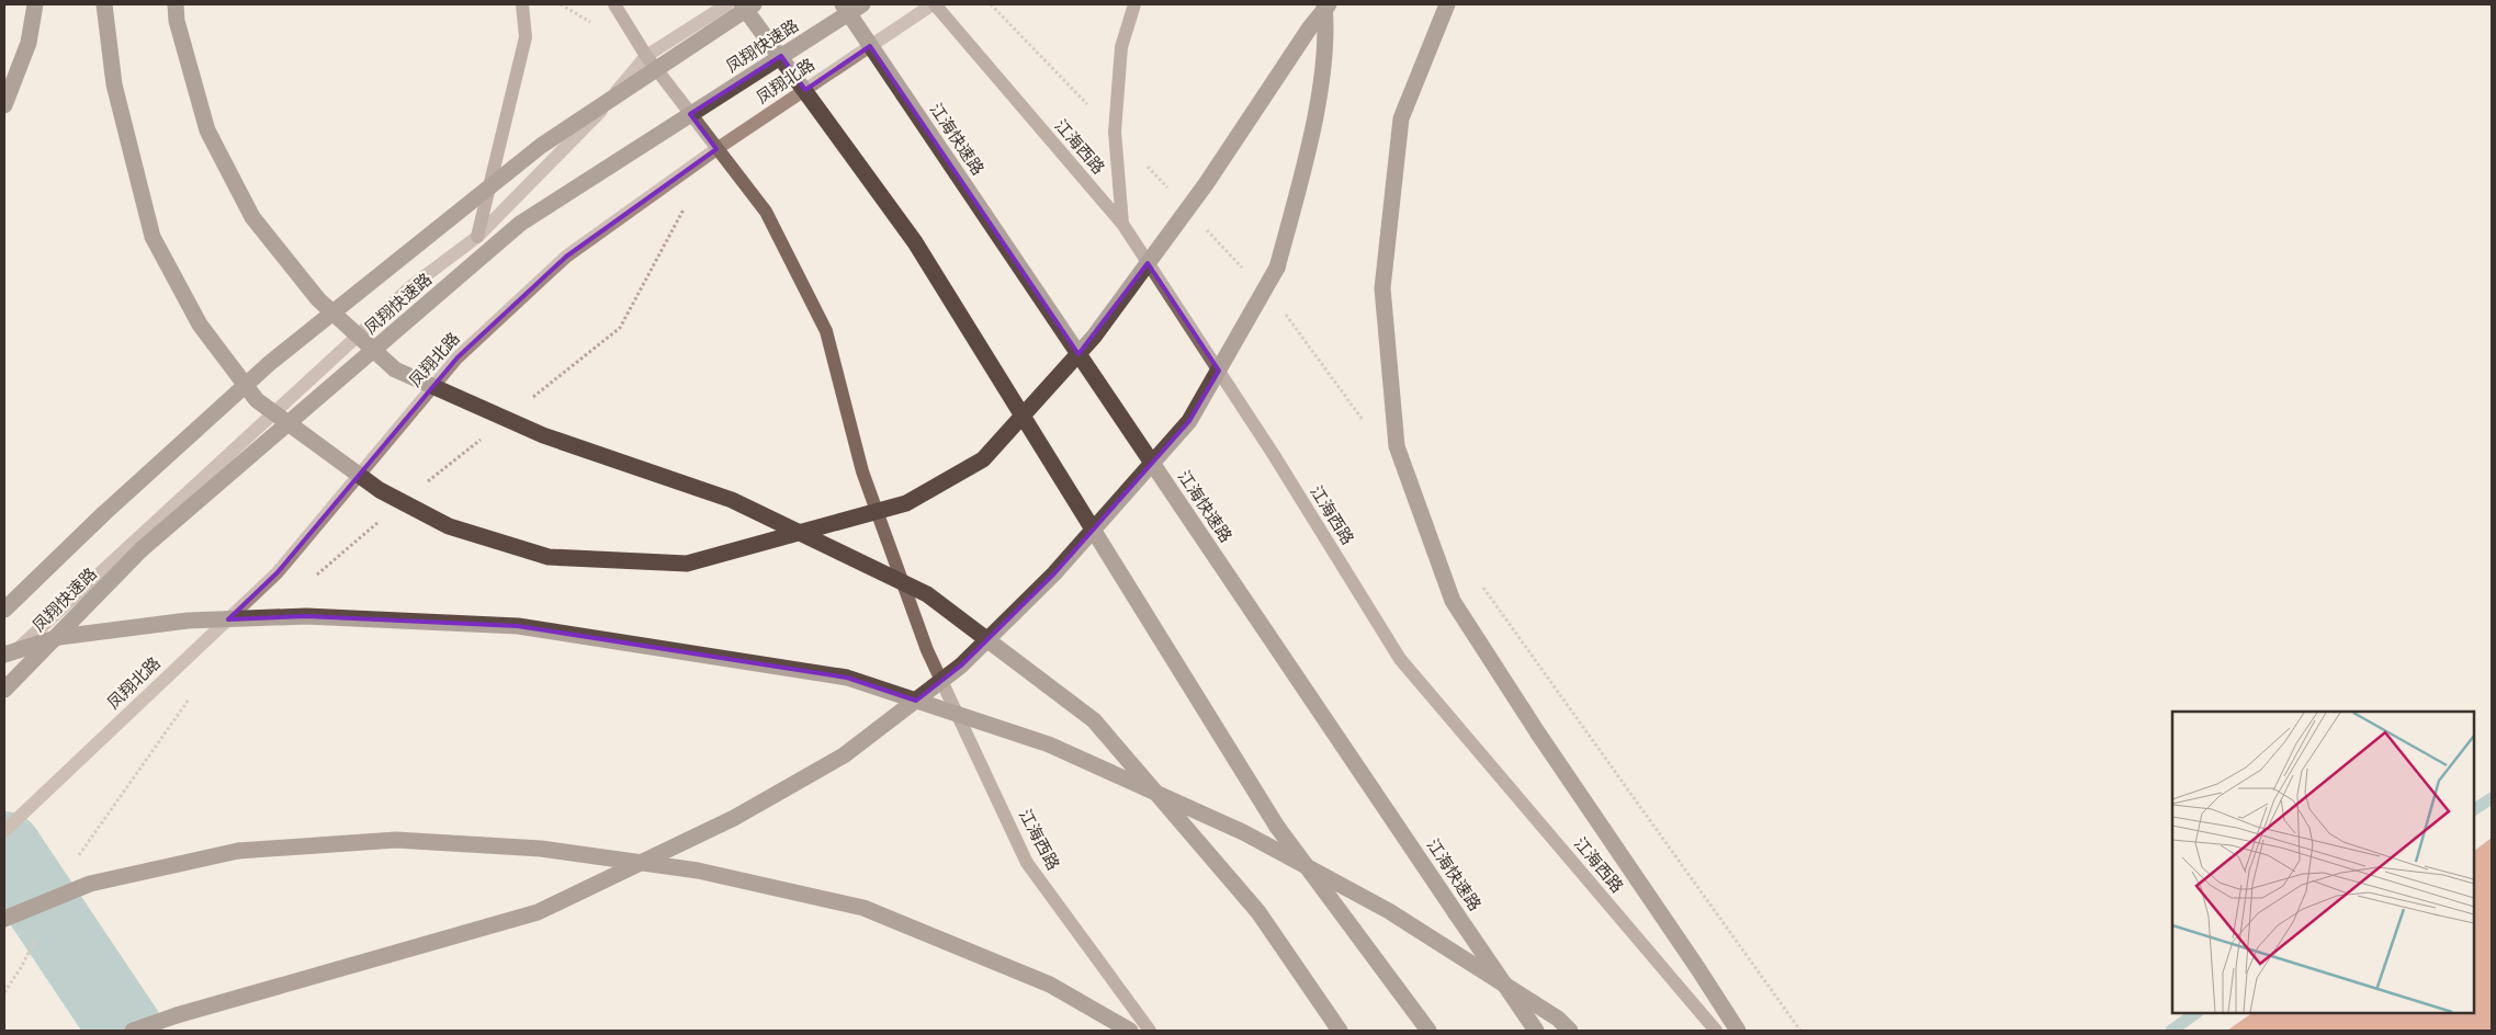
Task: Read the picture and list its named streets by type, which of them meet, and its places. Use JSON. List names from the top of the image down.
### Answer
{
  "streets": {
    "highway": ["凤翔快速路", "江海快速路"],
    "main road": ["凤翔北路", "江海西路"]
  },
  "crossings": [
    ["凤翔北路", "江海西路"]
  ]
}
